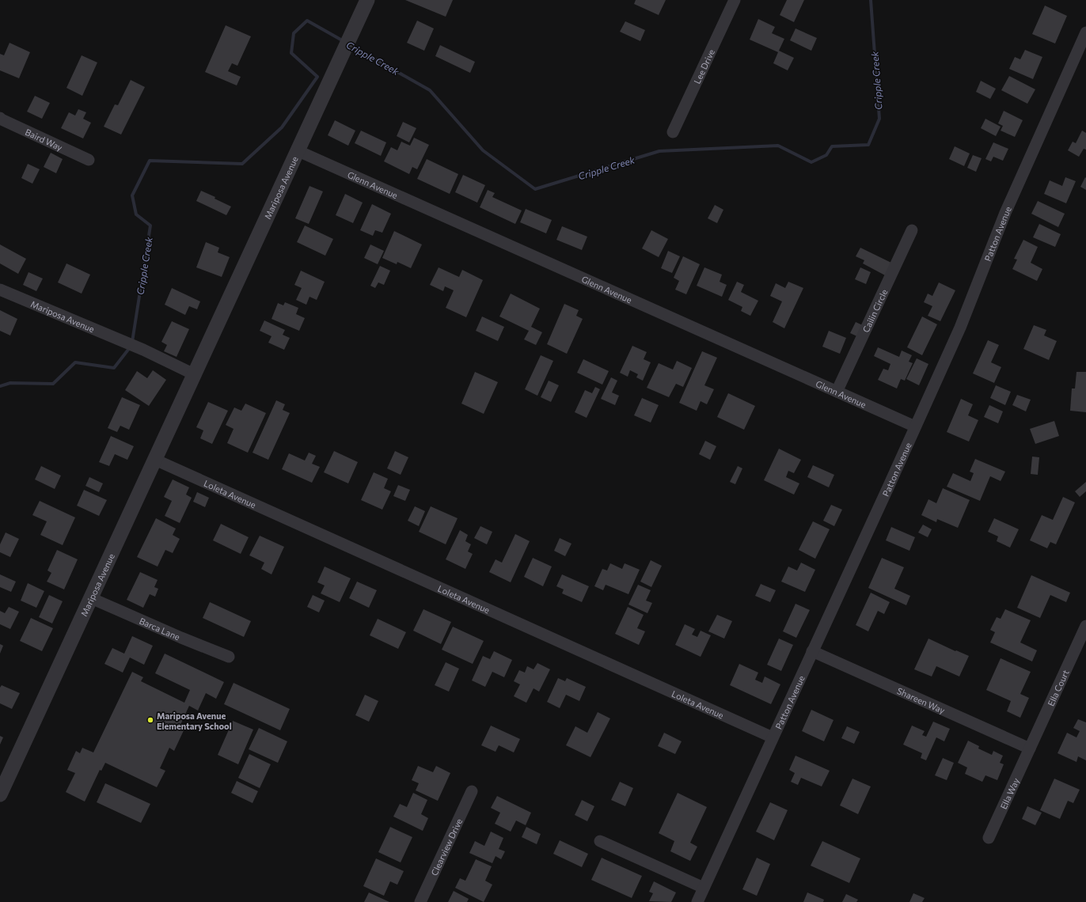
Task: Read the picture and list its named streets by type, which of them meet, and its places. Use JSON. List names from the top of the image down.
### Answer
{
  "streets": {
    "street": [
      "Lee Drive",
      "Baird Way",
      "Glenn Avenue",
      "Mariposa Avenue",
      "Patton Avenue",
      "Cailin Circle",
      "Loleta Avenue",
      "Barca Lane",
      "Ella Court",
      "Shareen Way",
      "Ella Way",
      "Clearview Drive"
    ]
  },
  "crossings": [
    ["Glenn Avenue", "Mariposa Avenue"],
    ["Glenn Avenue", "Patton Avenue"],
    ["Glenn Avenue", "Cailin Circle"],
    ["Mariposa Avenue", "Loleta Avenue"],
    ["Mariposa Avenue", "Barca Lane"],
    ["Patton Avenue", "Loleta Avenue"],
    ["Patton Avenue", "Shareen Way"],
    ["Ella Court", "Shareen Way"],
    ["Ella Court", "Ella Way"],
    ["Shareen Way", "Ella Way"]
  ],
  "water": ["Cripple Creek"],
  "places": ["Mariposa Avenue Elementary School"]
}
